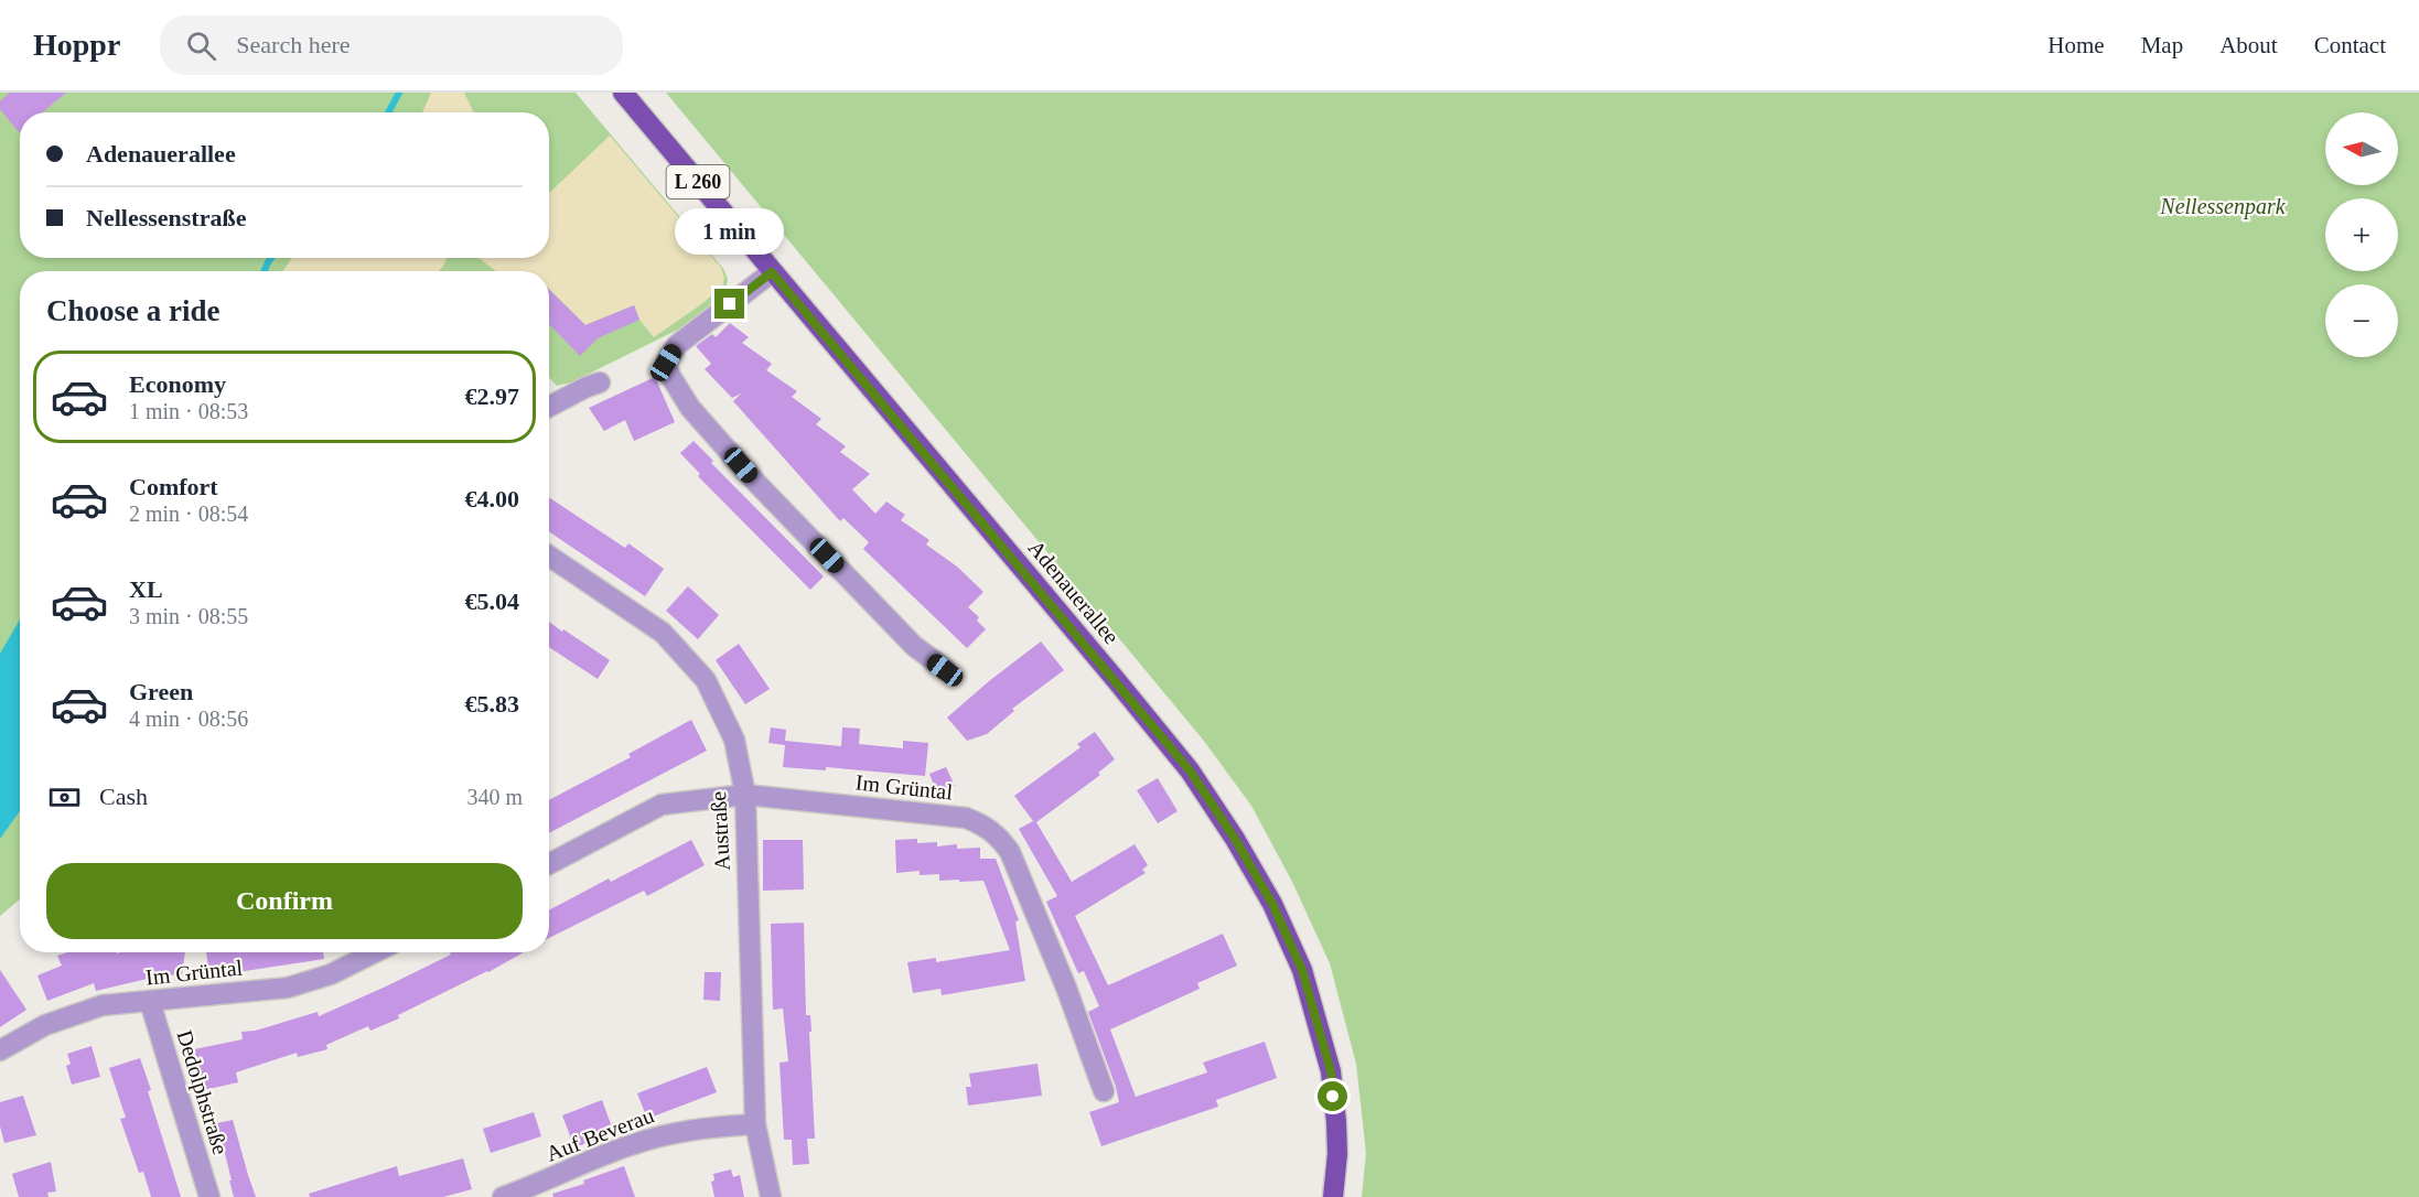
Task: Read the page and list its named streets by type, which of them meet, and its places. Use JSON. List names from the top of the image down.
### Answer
{
  "streets": {
    "main road": ["L 260", "Adenauerallee"],
    "street": [
      "Im Grüntal",
      "Austraße",
      "Dedolphstraße",
      "Auf Beverau"
    ]
  },
  "crossings": [
    ["Im Grüntal", "Austraße"],
    ["Im Grüntal", "Dedolphstraße"],
    ["Austraße", "Auf Beverau"]
  ],
  "parks": ["Nellessenpark"],
  "north": "left",
  "page": {
    "header": "Hoppr",
    "search": "Search here",
    "nav": [
      "Home",
      "Map",
      "About",
      "Contact"
    ],
    "map_buttons": ["+", "−"],
    "banner": ["Adenauerallee", "Nellessenstraße"],
    "bubble": "1 min",
    "heading": "Choose a ride",
    "list": [
      {
        "name": "Economy",
        "note": "1 min · 08:53",
        "value": "€2.97"
      },
      {
        "name": "Comfort",
        "note": "2 min · 08:54",
        "value": "€4.00"
      },
      {
        "name": "XL",
        "note": "3 min · 08:55",
        "value": "€5.04"
      },
      {
        "name": "Green",
        "note": "4 min · 08:56",
        "value": "€5.83"
      }
    ],
    "pay": ["Cash", "340 m"],
    "buttons": "Confirm"
  }
}
